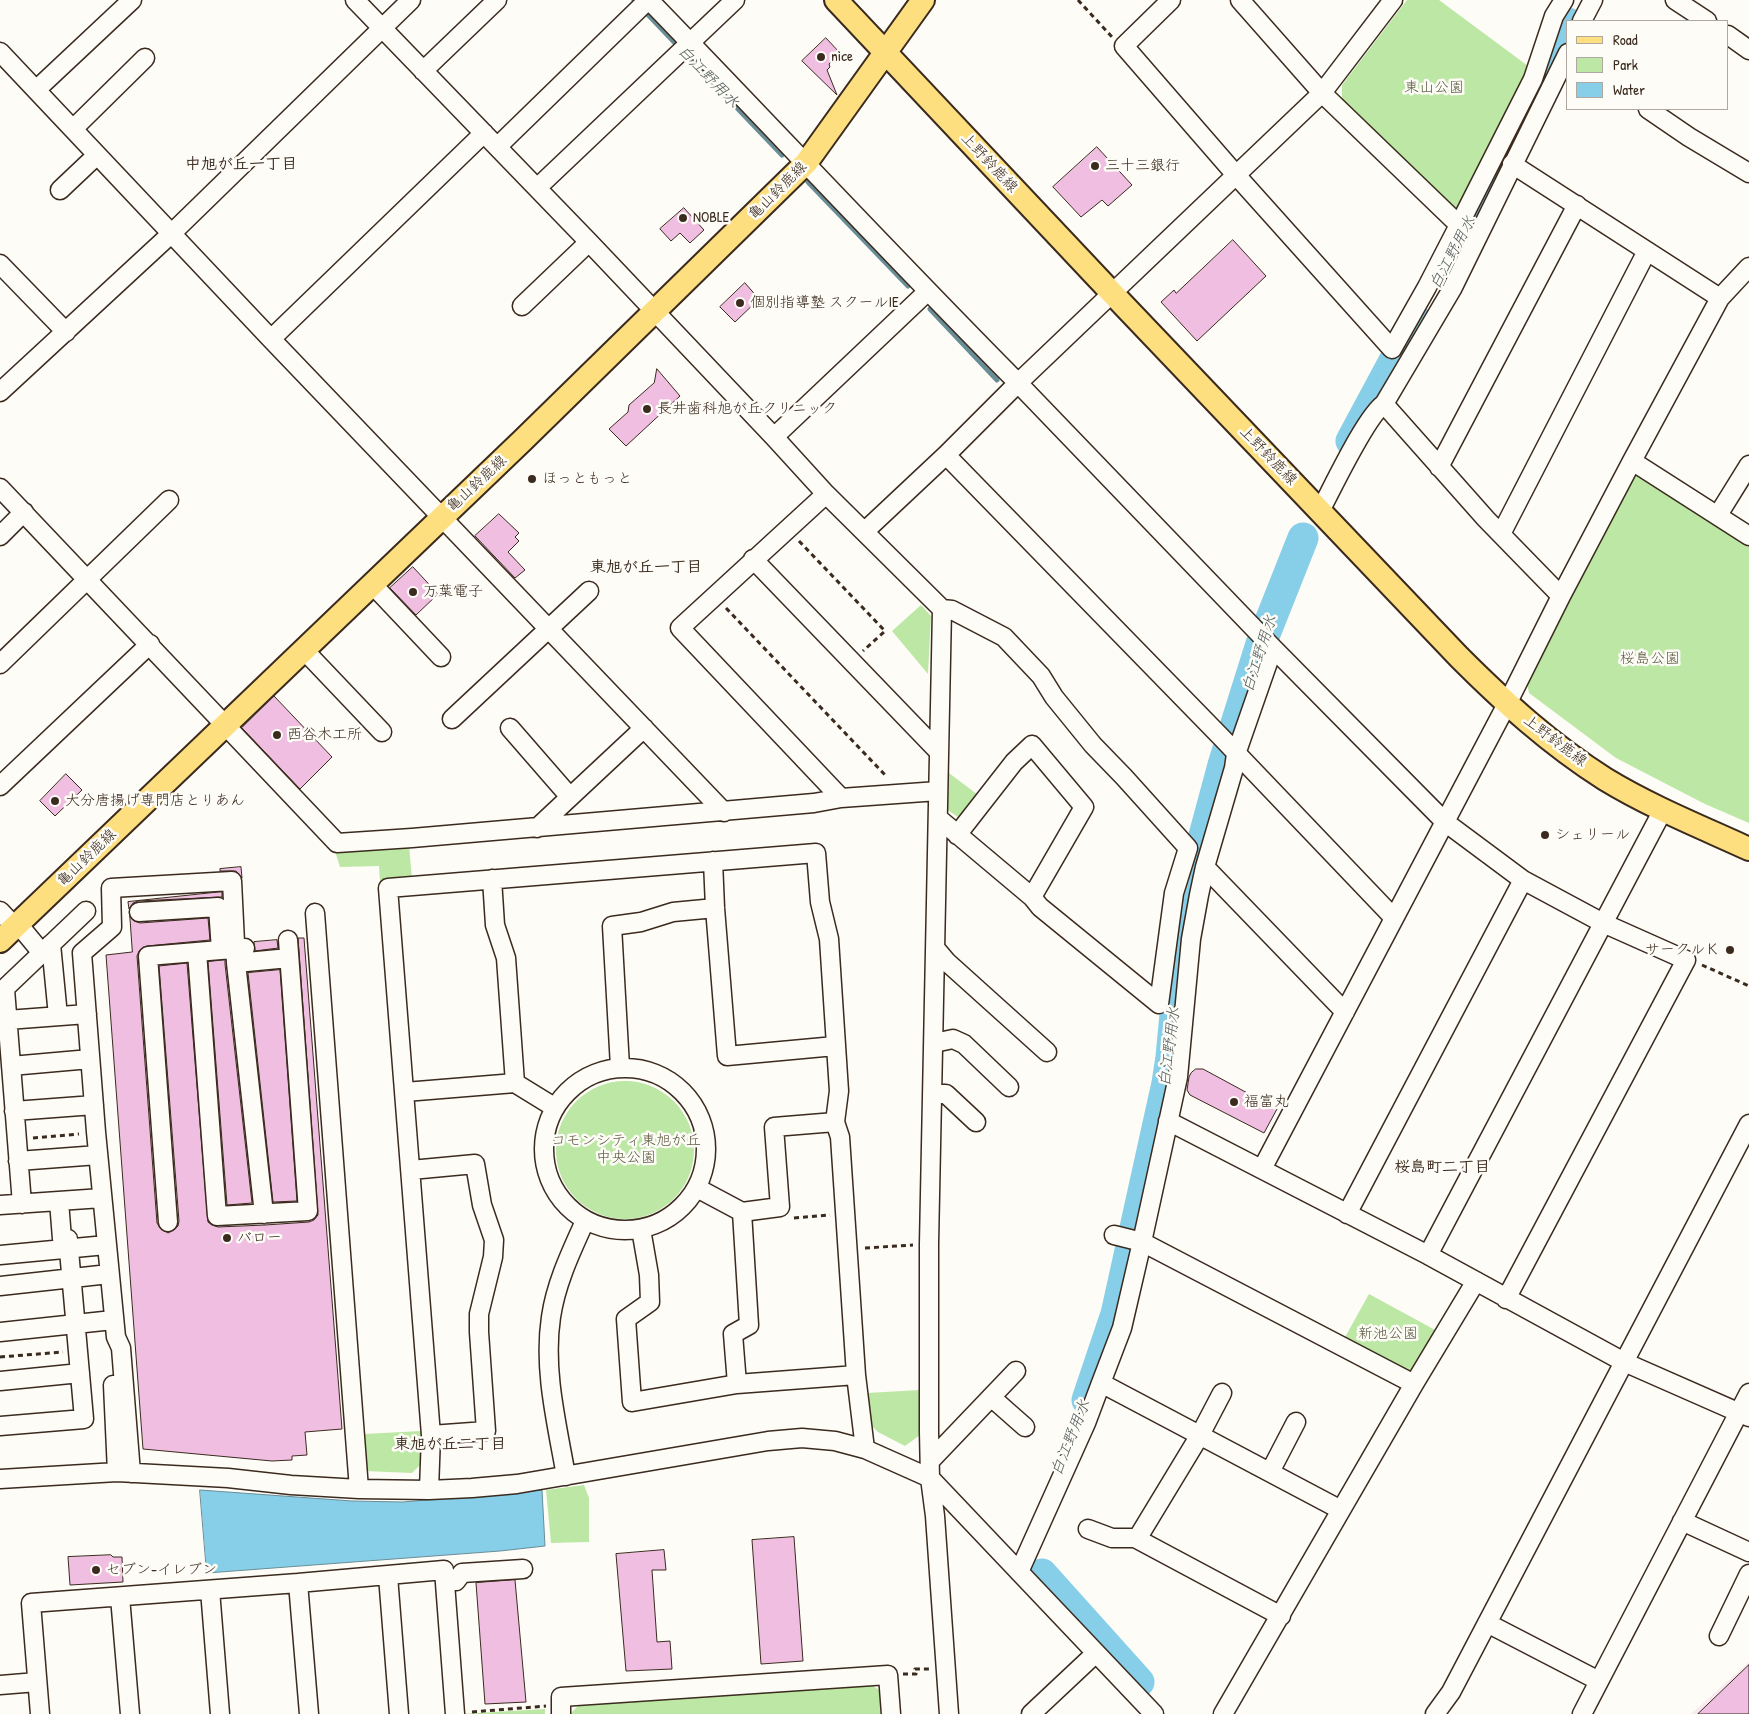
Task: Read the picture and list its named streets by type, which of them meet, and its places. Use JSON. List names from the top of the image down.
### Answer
{
  "streets": {
    "main road": ["上野鈴鹿線", "亀山鈴鹿線"]
  },
  "crossings": [
    ["上野鈴鹿線", "亀山鈴鹿線"]
  ],
  "districts": [
    "中旭が丘一丁目",
    "東旭が丘一丁目",
    "桜島町二丁目",
    "東旭が丘二丁目"
  ],
  "water": ["白江野用水"],
  "parks": [
    "東山公園",
    "桜島公園",
    "コモンシティ東旭が丘 中央公園",
    "新池公園"
  ],
  "places": [
    "nice",
    "三十三銀行",
    "NOBLE",
    "個別指導塾 スクールIE",
    "長井歯科旭が丘クリニック",
    "ほっともっと",
    "万葉電子",
    "西谷木工所",
    "大分唐揚げ専門店とりあん",
    "シェリール",
    "サークルＫ",
    "福富丸",
    "バロー",
    "セブン-イレブン"
  ],
  "legend": ["Road", "Park", "Water"]
}
